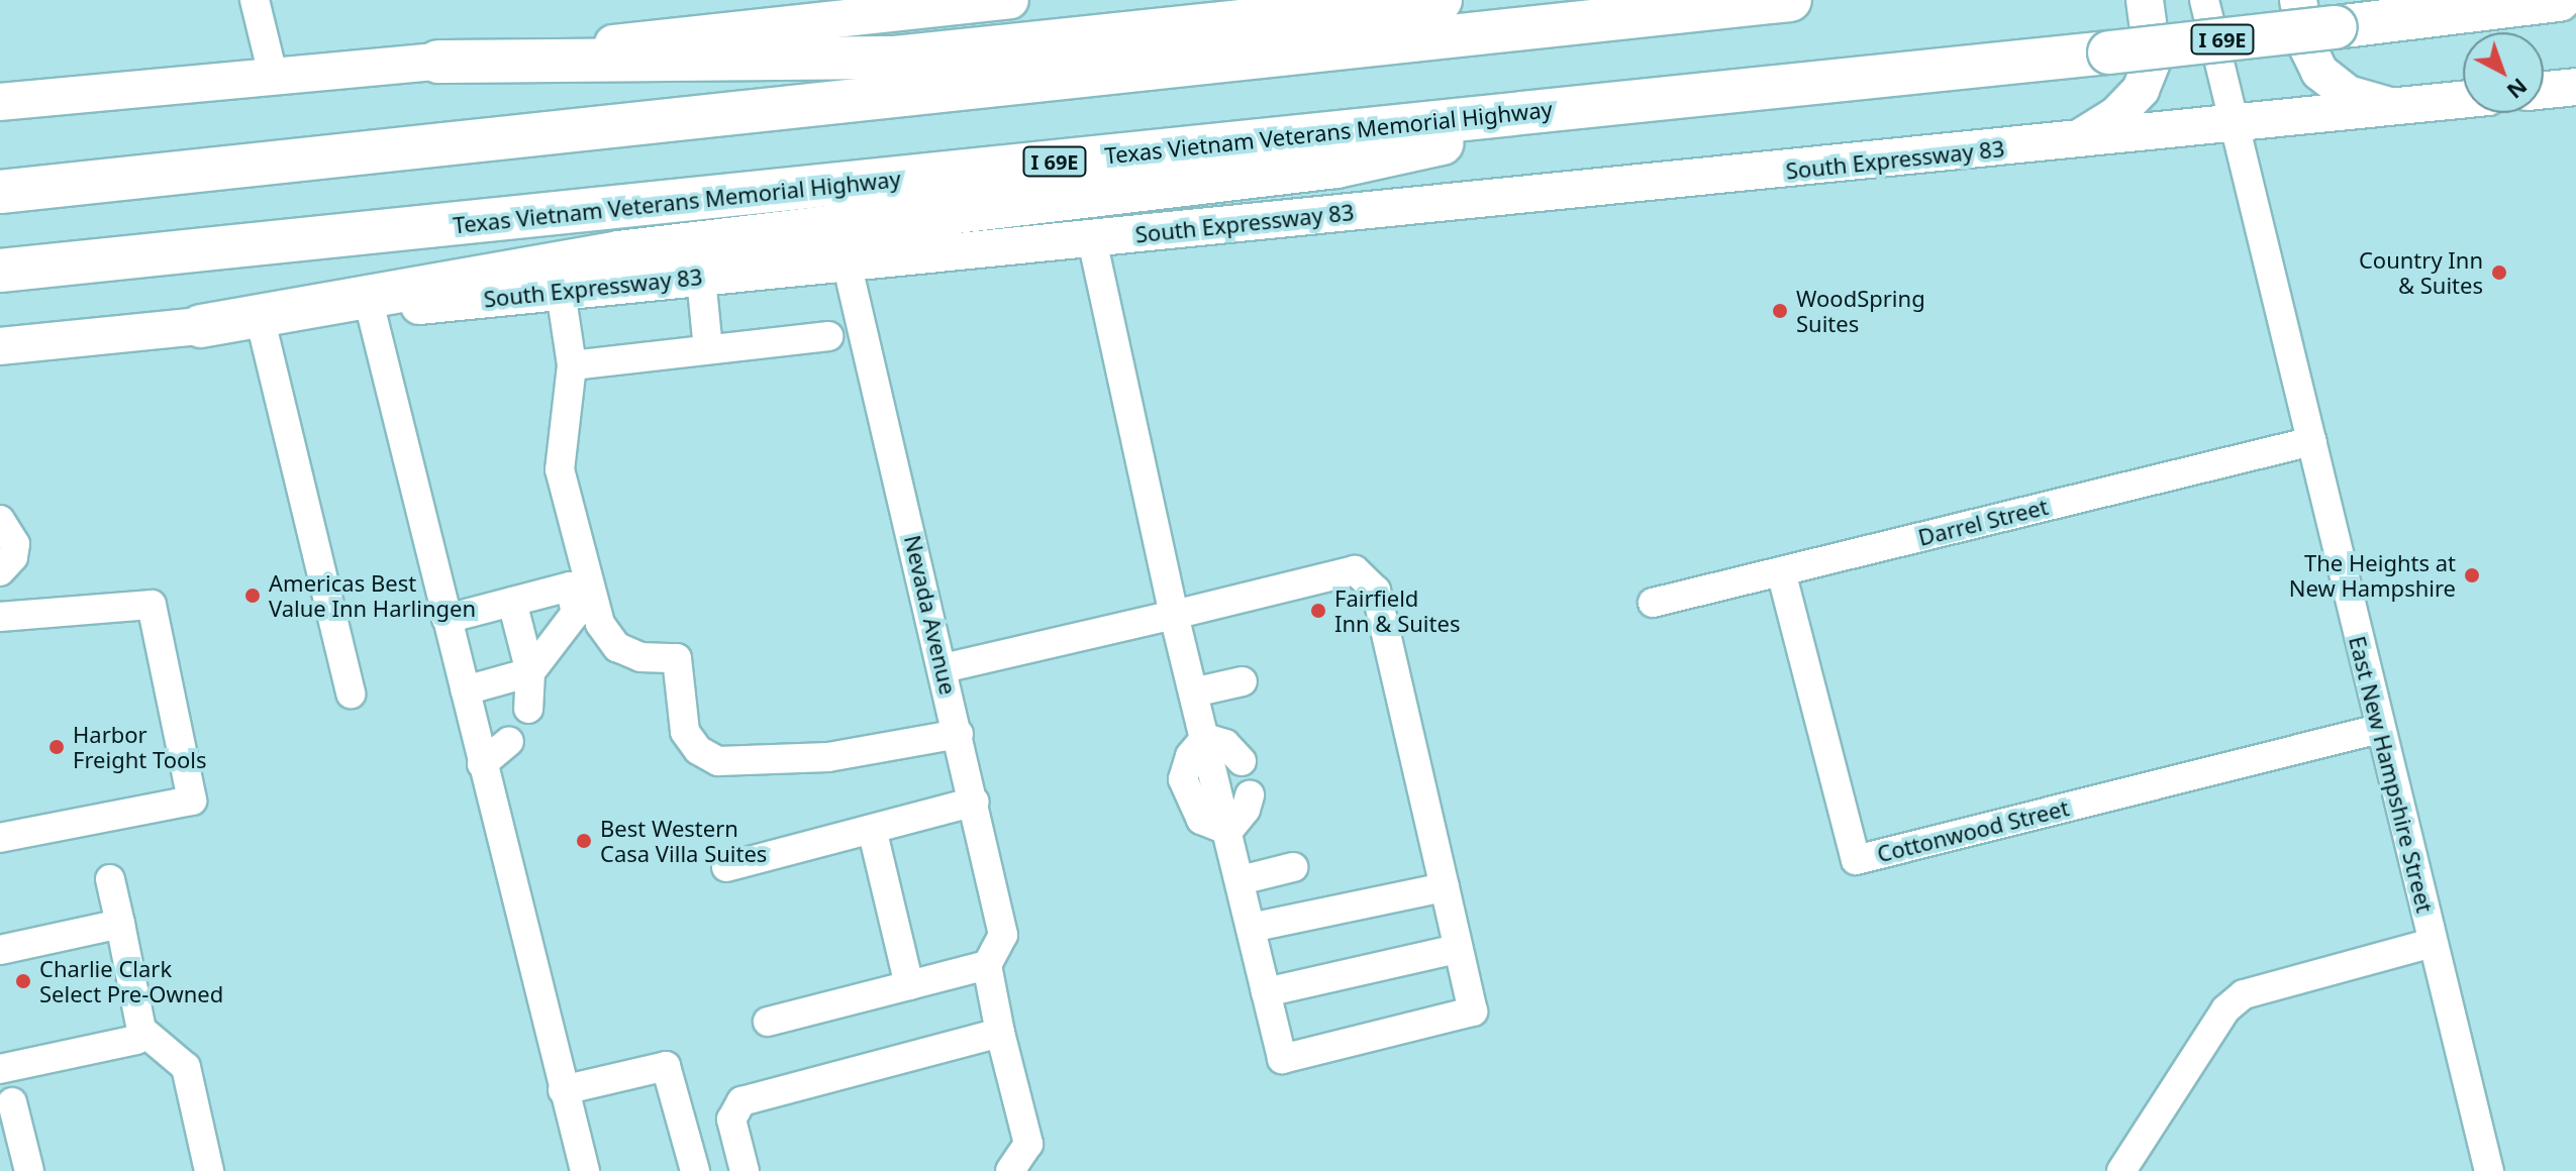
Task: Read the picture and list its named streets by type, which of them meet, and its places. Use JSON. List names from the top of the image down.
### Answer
{
  "streets": {
    "highway": ["I 69E", "Texas Vietnam Veterans Memorial Highway"],
    "main road": ["South Expressway 83"],
    "street": [
      "Darrel Street",
      "Nevada Avenue",
      "East New Hampshire Street",
      "Cottonwood Street"
    ]
  },
  "crossings": [
    ["South Expressway 83", "Nevada Avenue"],
    ["South Expressway 83", "East New Hampshire Street"],
    ["Darrel Street", "East New Hampshire Street"],
    ["Darrel Street", "Cottonwood Street"],
    ["East New Hampshire Street", "Cottonwood Street"]
  ],
  "places": [
    "Country Inn & Suites",
    "WoodSpring Suites",
    "The Heights at New Hampshire",
    "Americas Best Value Inn Harlingen",
    "Fairfield Inn & Suites",
    "Harbor Freight Tools",
    "Best Western Casa Villa Suites",
    "Charlie Clark Select Pre-Owned"
  ],
  "north": "bottom right"
}
